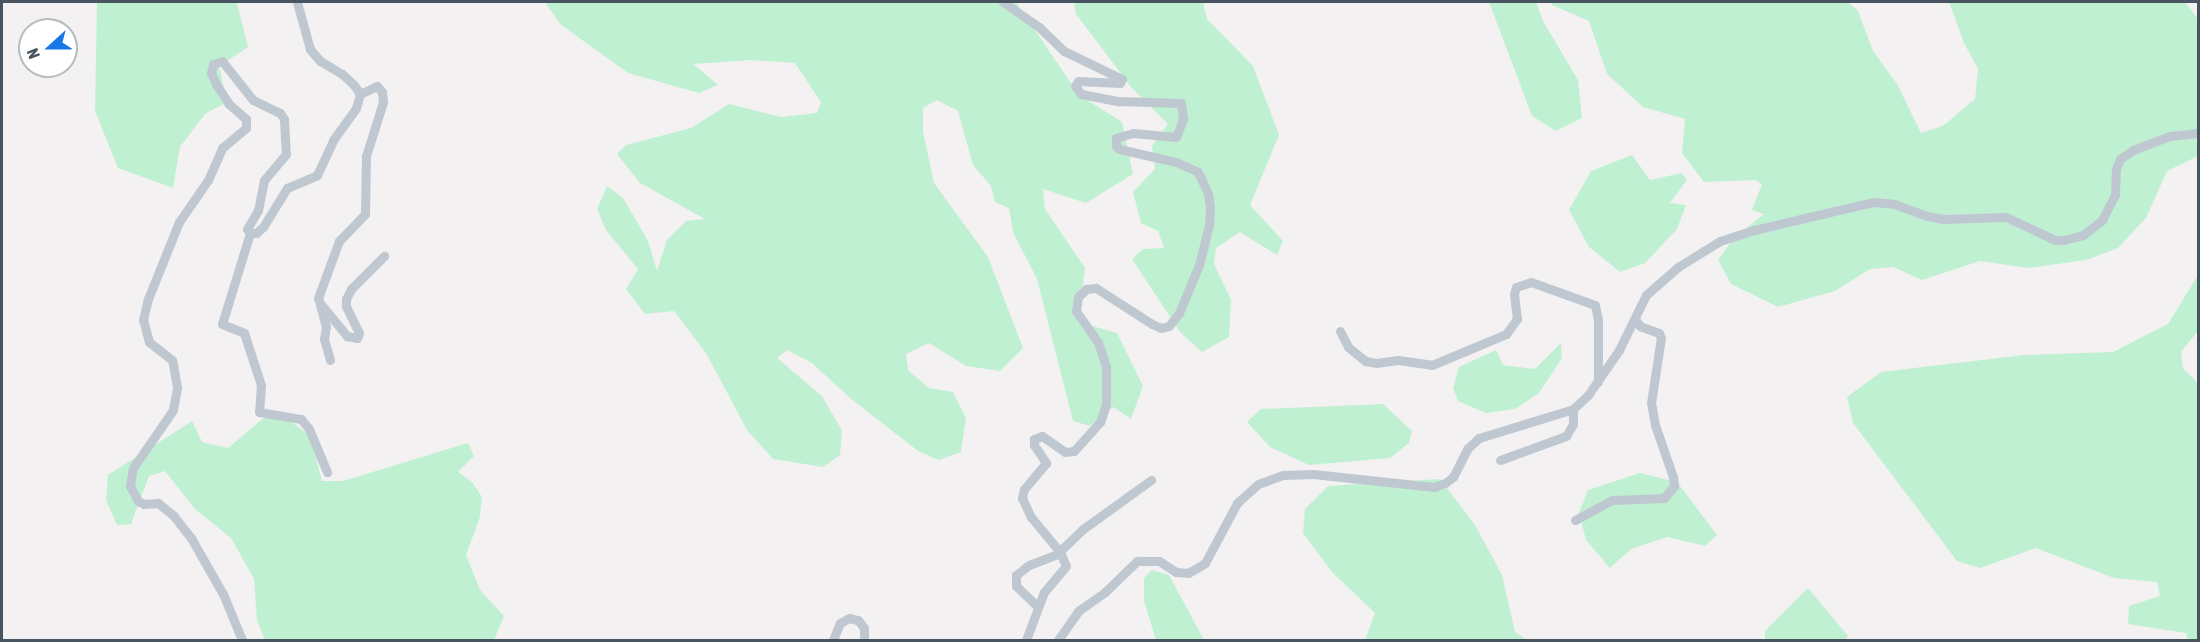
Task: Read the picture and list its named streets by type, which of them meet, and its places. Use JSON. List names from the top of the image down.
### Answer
{
  "north": "left"
}
